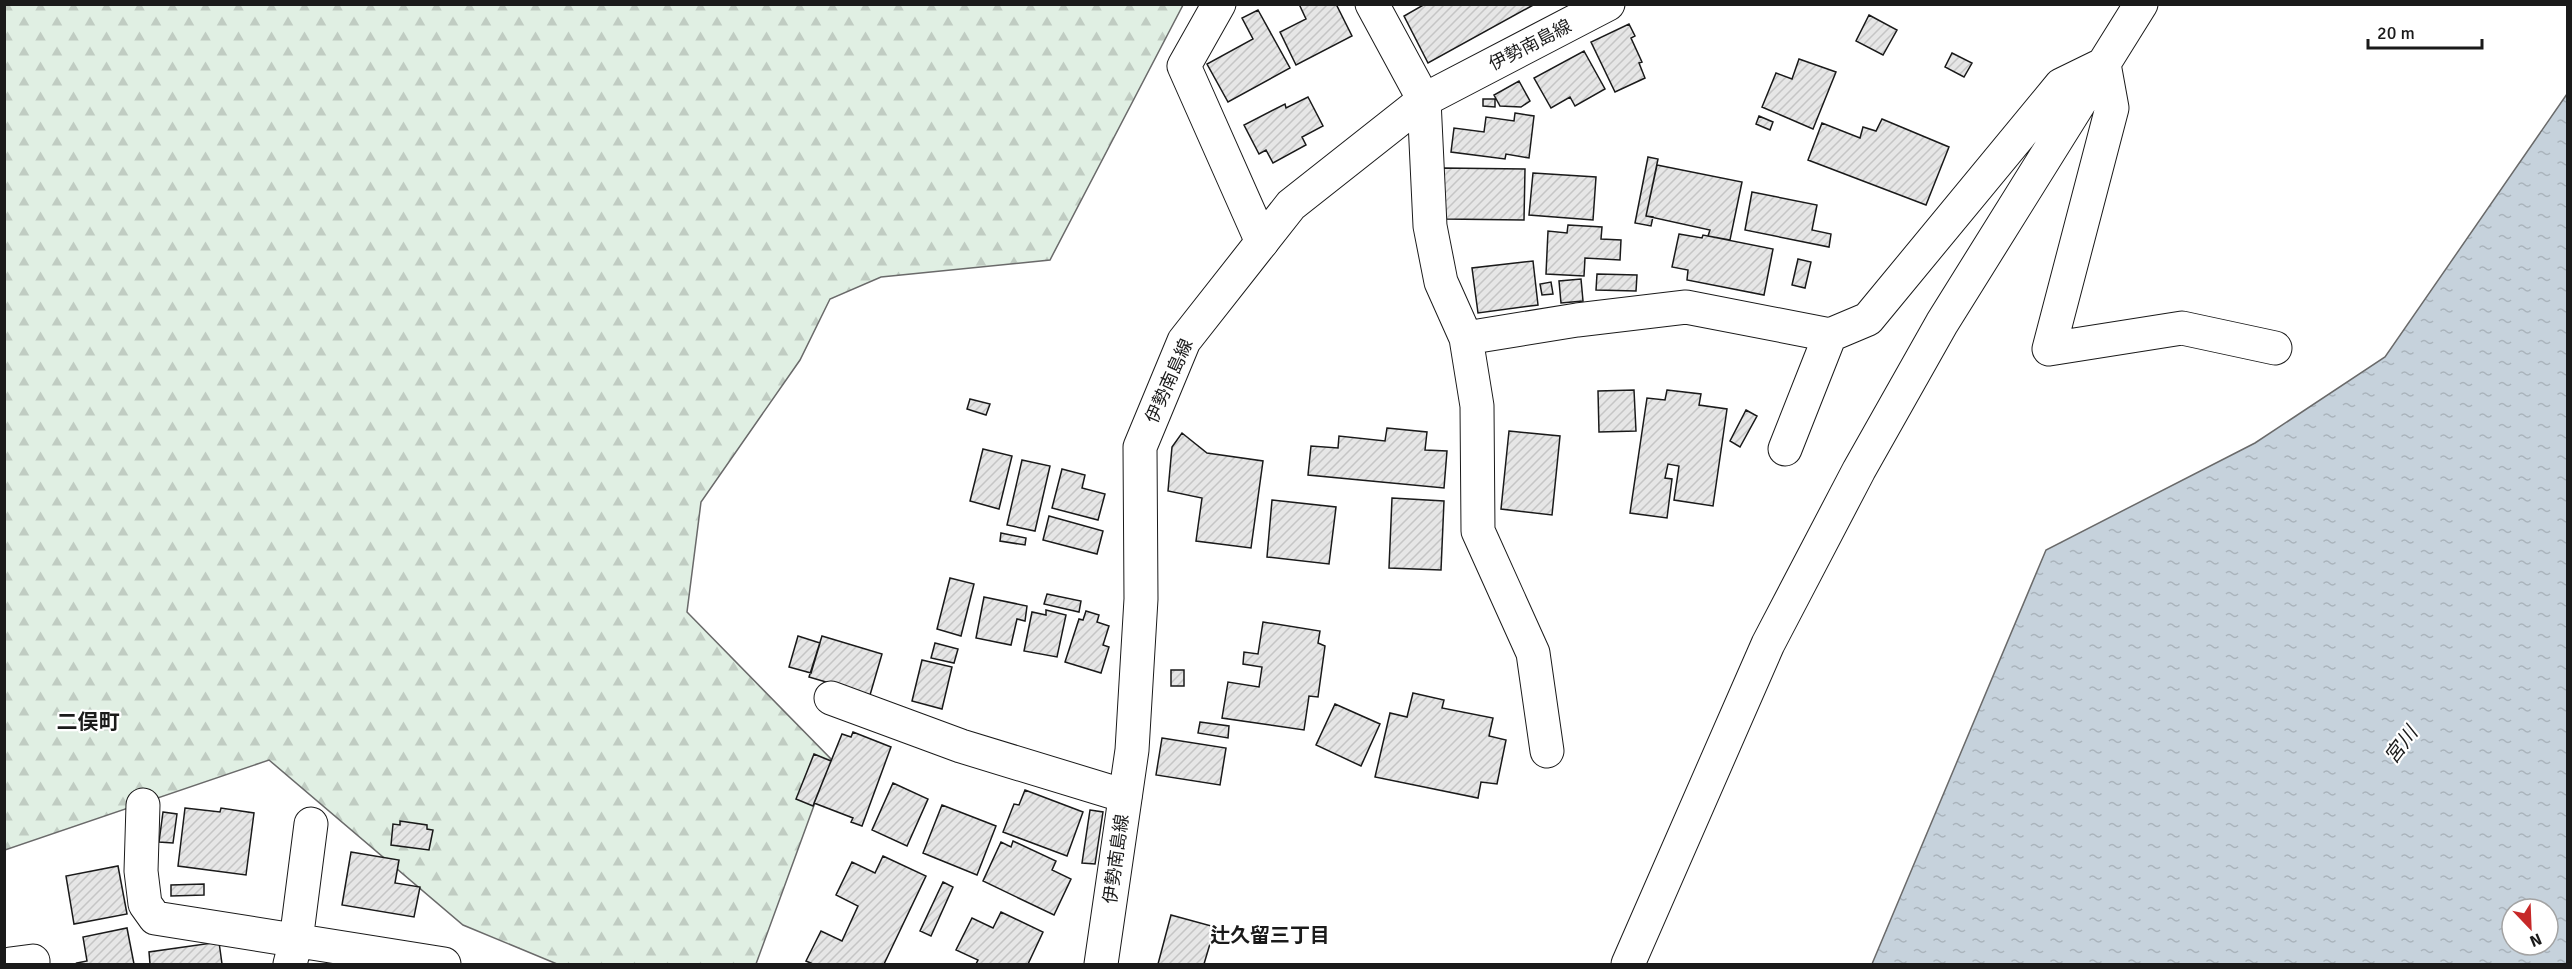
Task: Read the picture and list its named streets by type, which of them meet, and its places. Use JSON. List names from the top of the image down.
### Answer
{
  "streets": {
    "street": ["伊勢南島線"]
  },
  "districts": ["二俣町", "辻久留三丁目"],
  "water": ["宮川"],
  "scale_bar": "20 m",
  "north": "bottom right"
}
